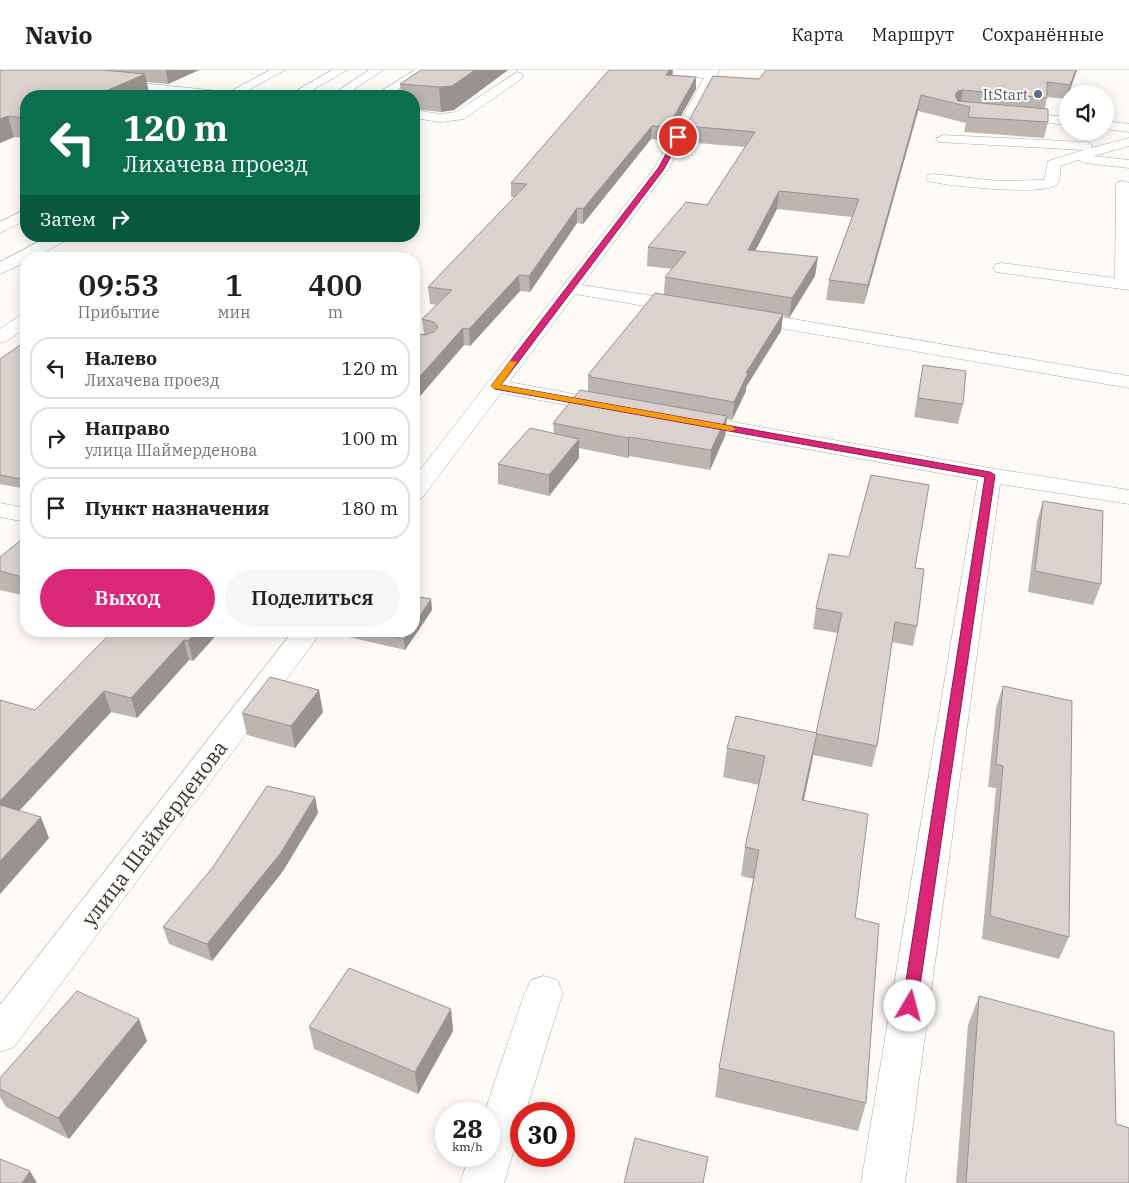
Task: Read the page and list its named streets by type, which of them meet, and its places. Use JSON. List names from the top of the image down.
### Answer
{
  "streets": {
    "street": ["улица Шаймерденова"]
  },
  "places": ["ItStart"],
  "page": {
    "header": "Navio",
    "nav": ["Карта", "Маршрут", "Сохранённые"],
    "turn": ["120 m", "Лихачева проезд"],
    "then": "Затем",
    "eta": [
      "09:53",
      "Прибытие",
      "1",
      "мин",
      "400",
      "m"
    ],
    "list": [
      {
        "name": "Налево",
        "note": "Лихачева проезд",
        "value": "120 m"
      },
      {
        "name": "Направо",
        "note": "улица Шаймерденова",
        "value": "100 m"
      },
      {
        "name": "Пункт назначения",
        "value": "180 m"
      }
    ],
    "buttons": ["Выход", "Поделиться"],
    "speed": "28 km/h",
    "limit": "30"
  }
}
